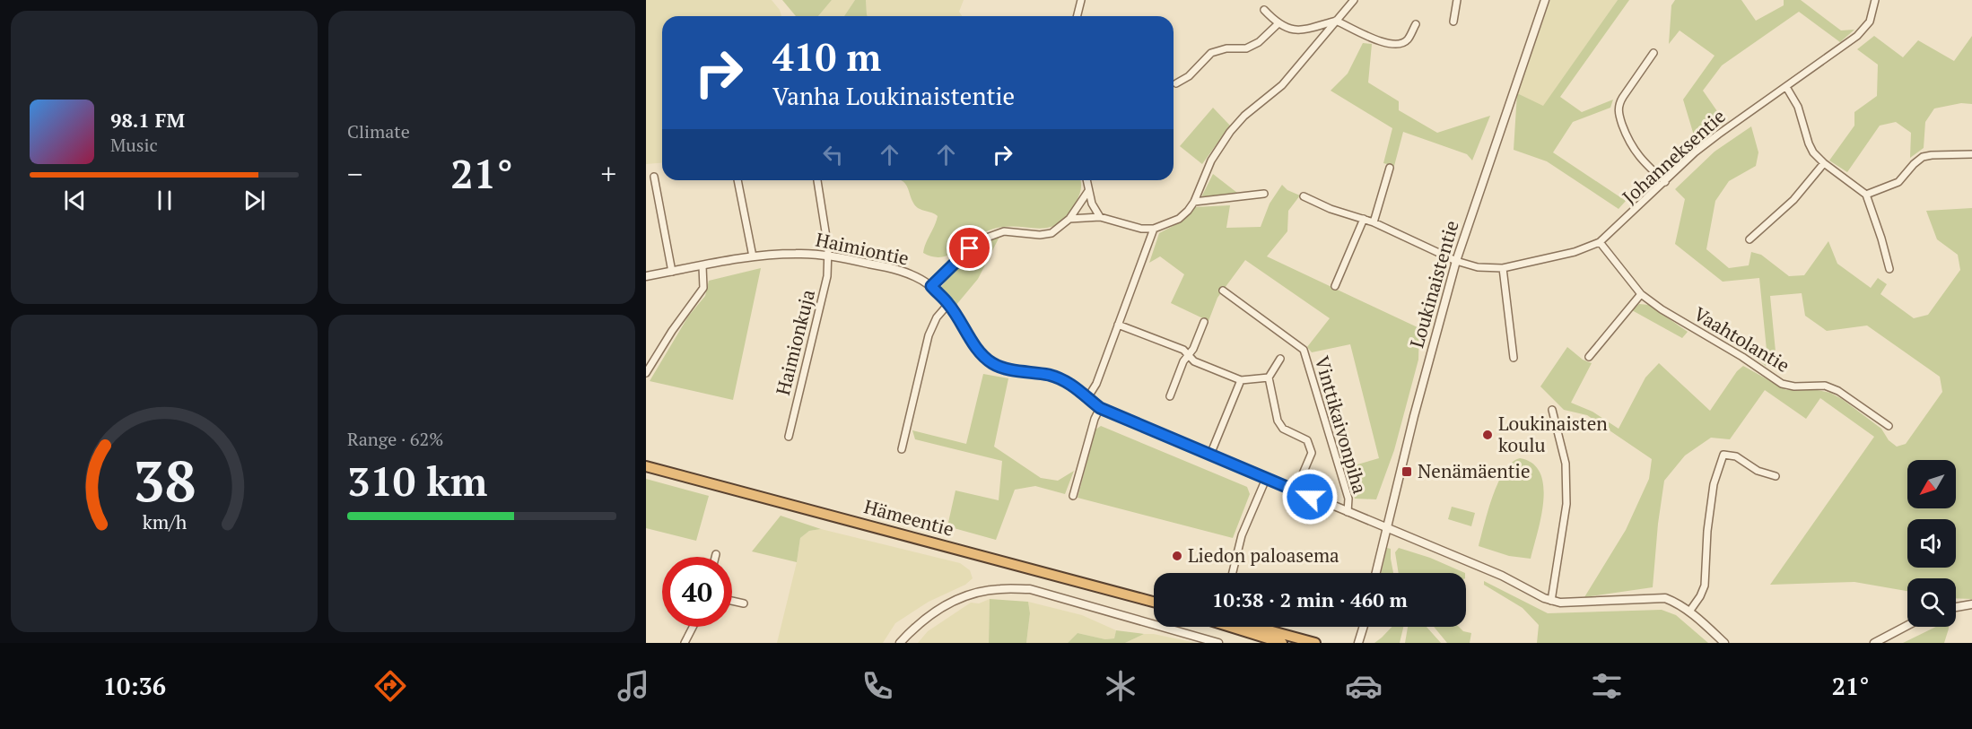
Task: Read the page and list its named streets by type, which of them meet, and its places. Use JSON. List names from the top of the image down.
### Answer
{
  "streets": {
    "highway": ["Hämeentie"],
    "street": [
      "Johanneksentie",
      "Haimiontie",
      "Loukinaistentie",
      "Vaahtolantie",
      "Haimionkuja",
      "Vinttikaivonpiha"
    ]
  },
  "crossings": [
    ["Johanneksentie", "Loukinaistentie"],
    ["Johanneksentie", "Vaahtolantie"],
    ["Haimiontie", "Loukinaistentie"],
    ["Haimiontie", "Haimionkuja"],
    ["Haimiontie", "Vinttikaivonpiha"]
  ],
  "places": {
    "other": ["Loukinaisten koulu", "Liedon paloasema"],
    "transit": ["Nenämäentie"]
  },
  "north": "bottom left",
  "page": {
    "tile": [
      "Climate",
      ["Range · 62%", "310 km"]
    ],
    "turn": ["410 m", "Vanha Loukinaistentie"],
    "song": ["98.1 FM", "Music"],
    "heat": ["−", "21°", "+"],
    "limit": "40",
    "trip": "10:38 · 2 min · 460 m",
    "tabs": ["10:36", "21°"],
    "gauge": ["38", "km/h"]
  }
}
